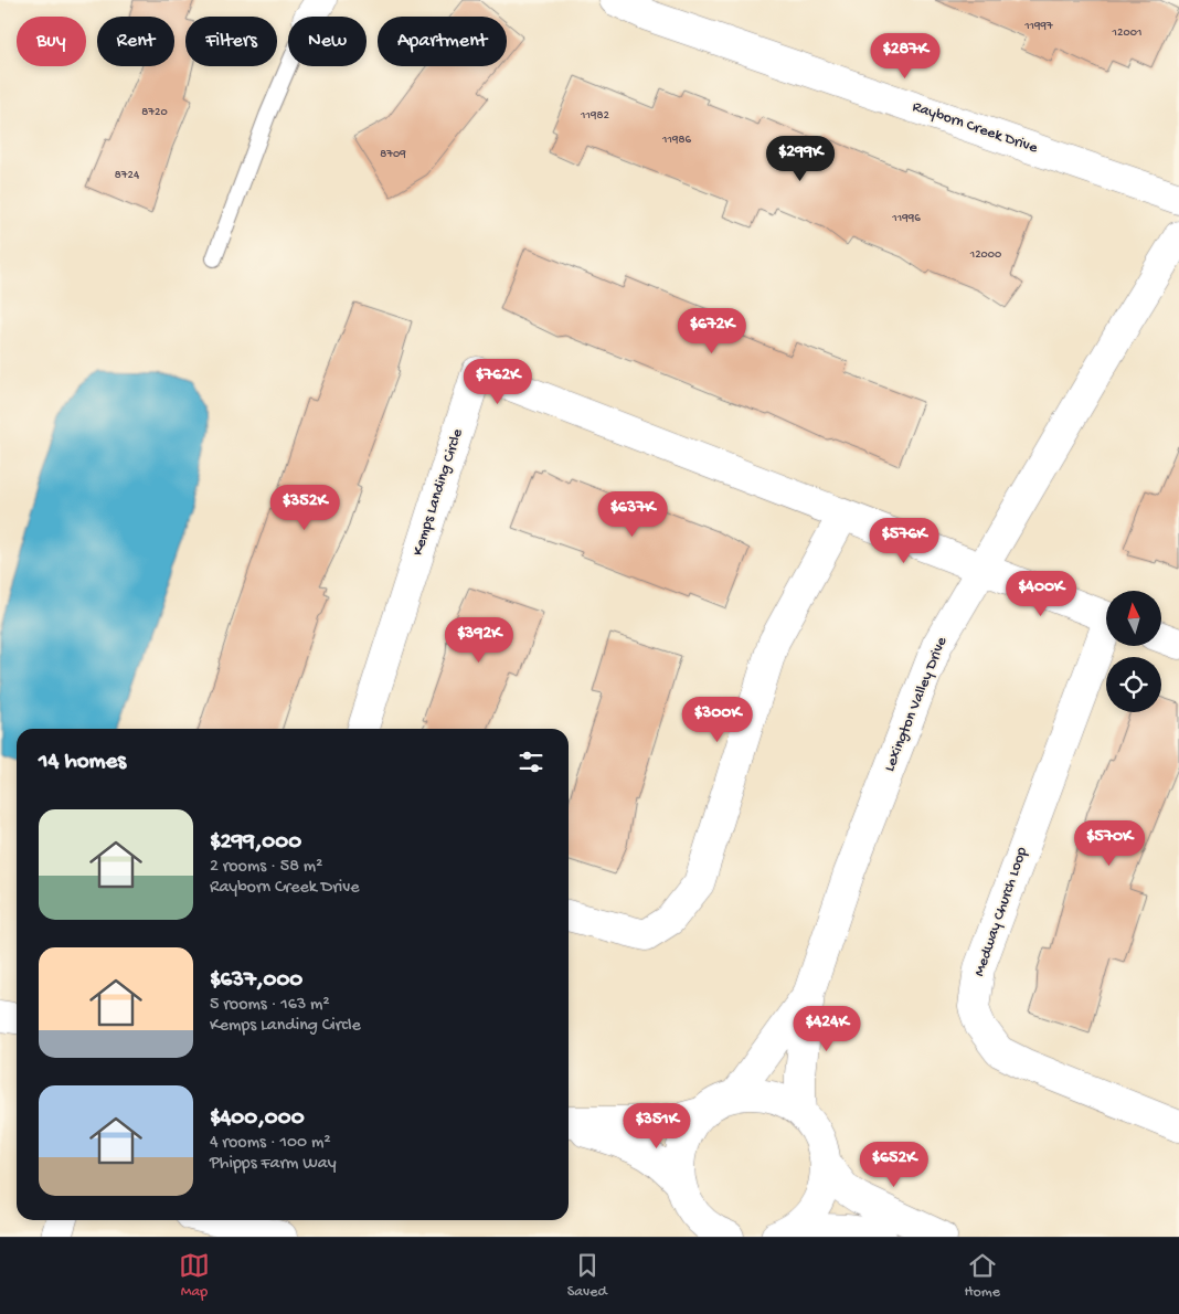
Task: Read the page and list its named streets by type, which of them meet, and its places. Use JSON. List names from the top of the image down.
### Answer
{
  "streets": {
    "street": [
      "Rayborn Creek Drive",
      "Kemps Landing Circle",
      "Lexington Valley Drive",
      "Medway Church Loop"
    ]
  },
  "crossings": [
    ["Kemps Landing Circle", "Lexington Valley Drive"]
  ],
  "house_numbers": [
    "11997",
    "12001",
    "8720",
    "11982",
    "11986",
    "8709",
    "8724",
    "11996",
    "12000"
  ],
  "north": "top",
  "page": {
    "chip": [
      "Buy",
      "Rent",
      "Filters",
      "New",
      "Apartment"
    ],
    "price": [
      "$287K",
      "$299K",
      "$672K",
      "$762K",
      "$352K",
      "$637K",
      "$576K",
      "$400K",
      "$392K",
      "$300K",
      "$570K",
      "$424K",
      "$351K",
      "$652K"
    ],
    "heading": "14 homes",
    "list": [
      {
        "name": "$299,000",
        "note": "2 rooms · 58 m² · Rayborn Creek Drive"
      },
      {
        "name": "$637,000",
        "note": "5 rooms · 163 m² · Kemps Landing Circle"
      },
      {
        "name": "$400,000",
        "note": "4 rooms · 100 m² · Phipps Farm Way"
      }
    ],
    "tabs": ["Map", "Saved", "Home"]
  }
}
